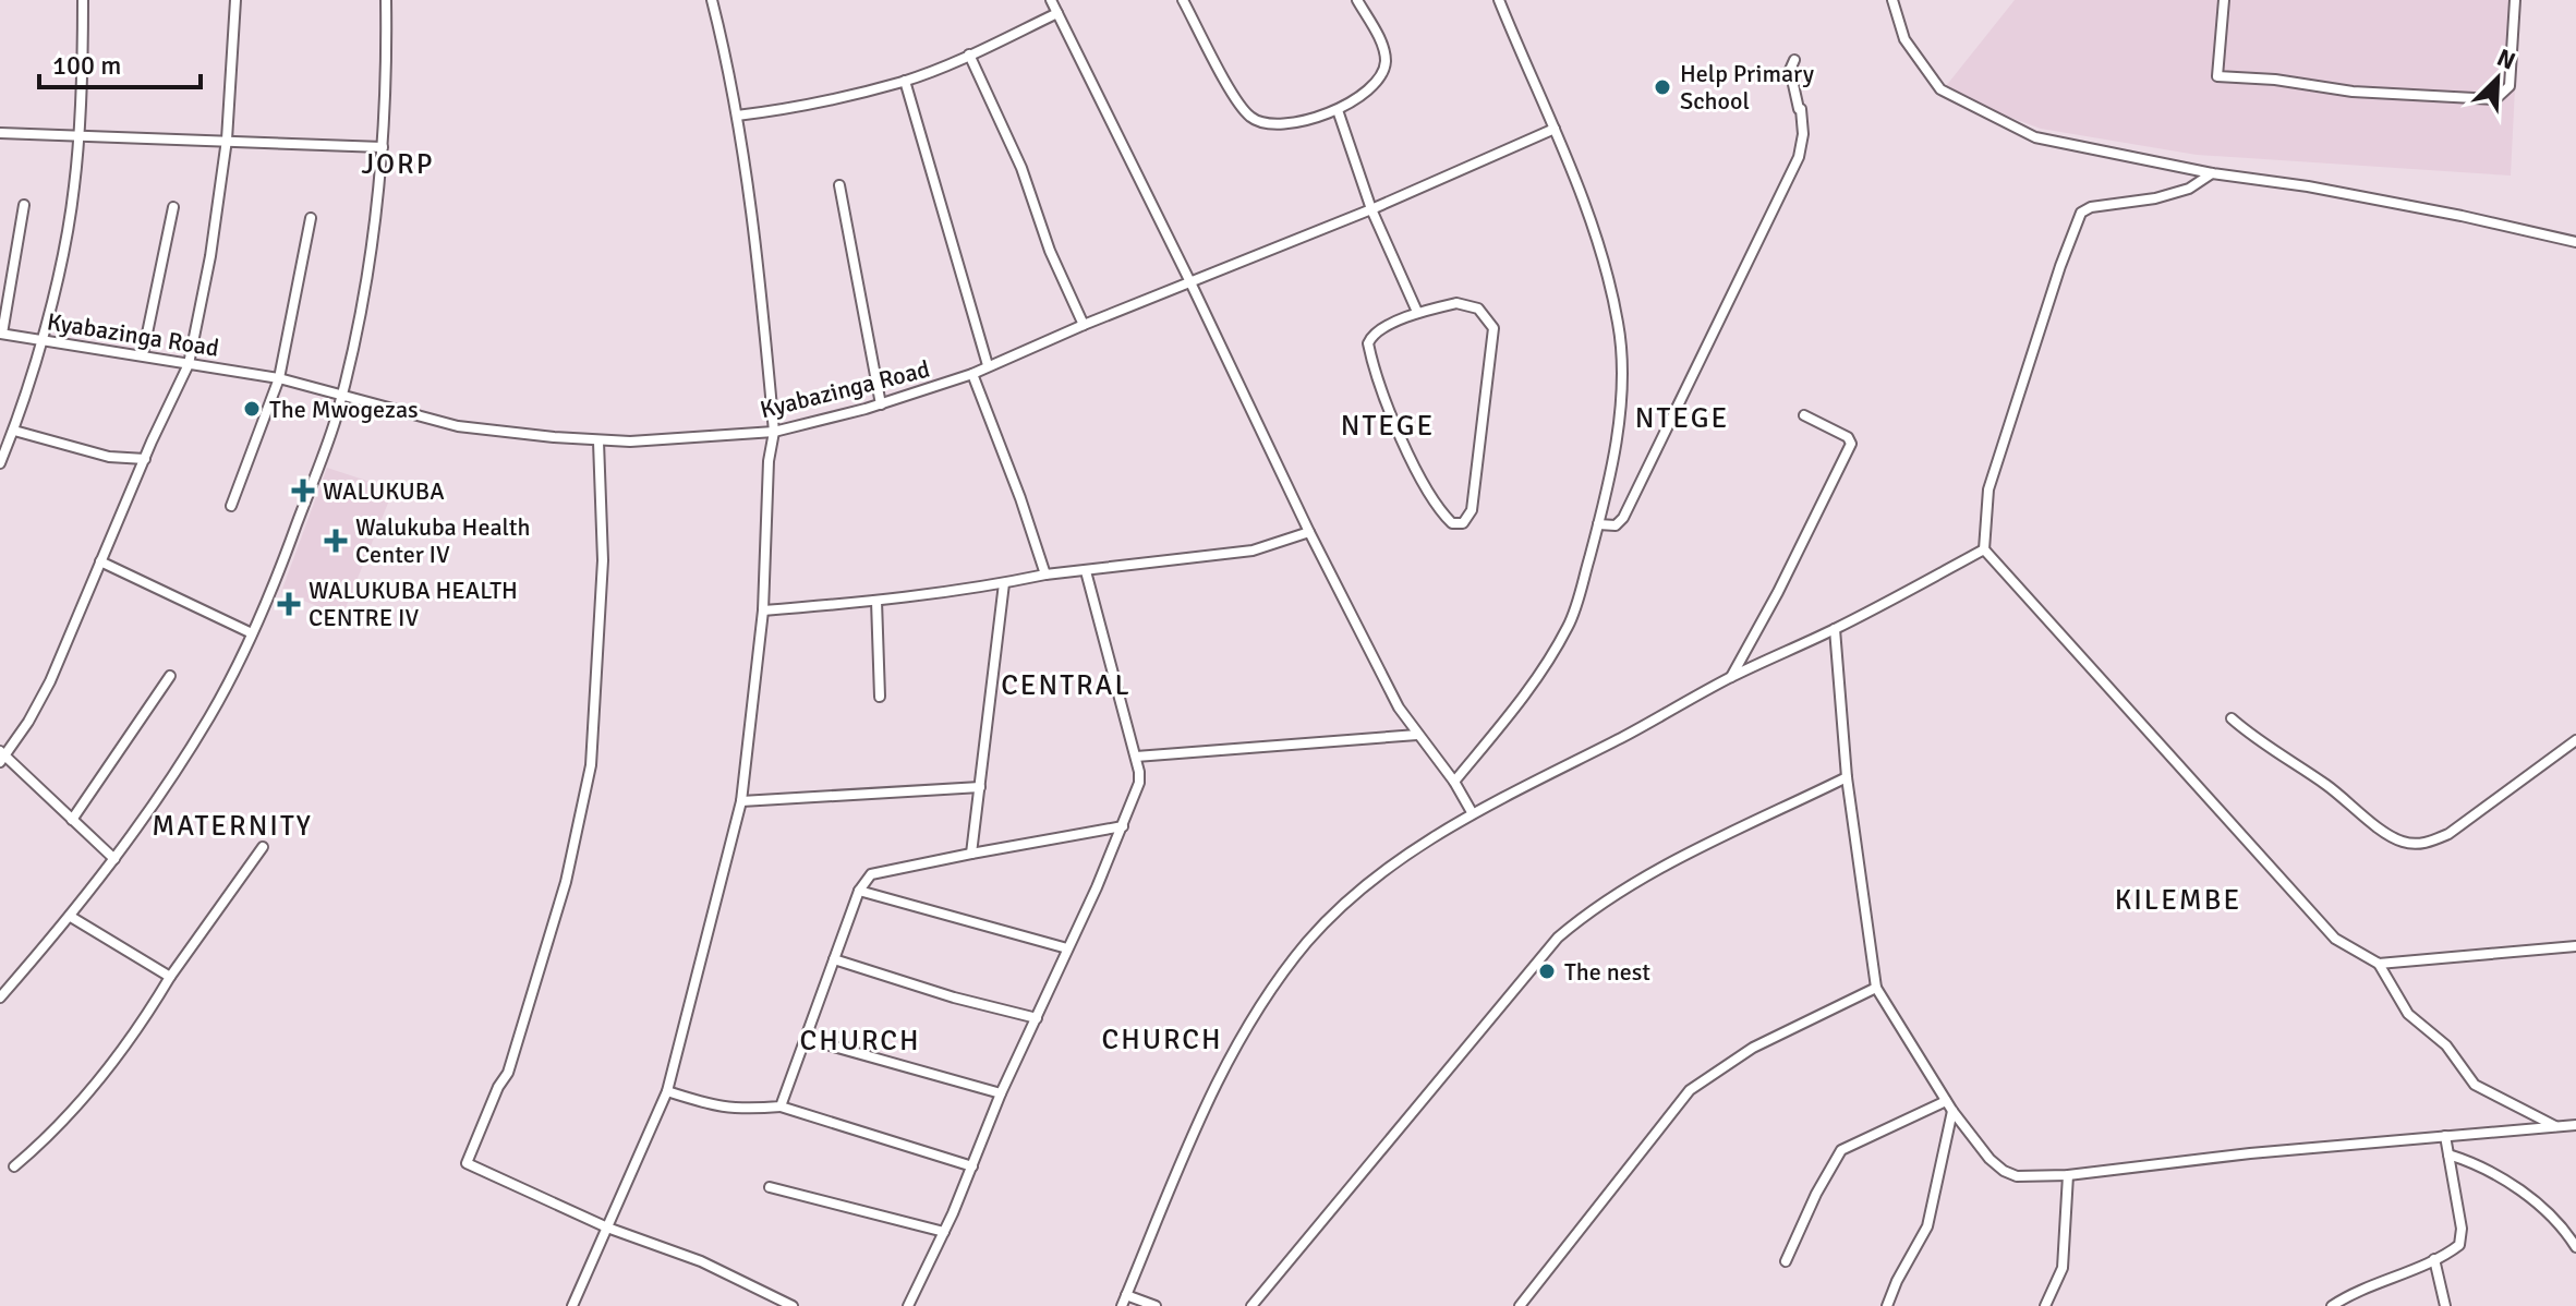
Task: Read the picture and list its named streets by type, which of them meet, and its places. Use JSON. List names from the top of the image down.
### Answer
{
  "streets": {
    "street": ["Kyabazinga Road"]
  },
  "districts": [
    "JORP",
    "NTEGE",
    "NTEGE",
    "CENTRAL",
    "MATERNITY",
    "KILEMBE",
    "CHURCH",
    "CHURCH"
  ],
  "places": {
    "other": ["Help Primary School", "The Mwogezas", "The nest"],
    "health": ["WALUKUBA", "Walukuba Health Center IV", "WALUKUBA HEALTH CENTRE IV"]
  },
  "scale_bar": "100 m",
  "north": "top right"
}
